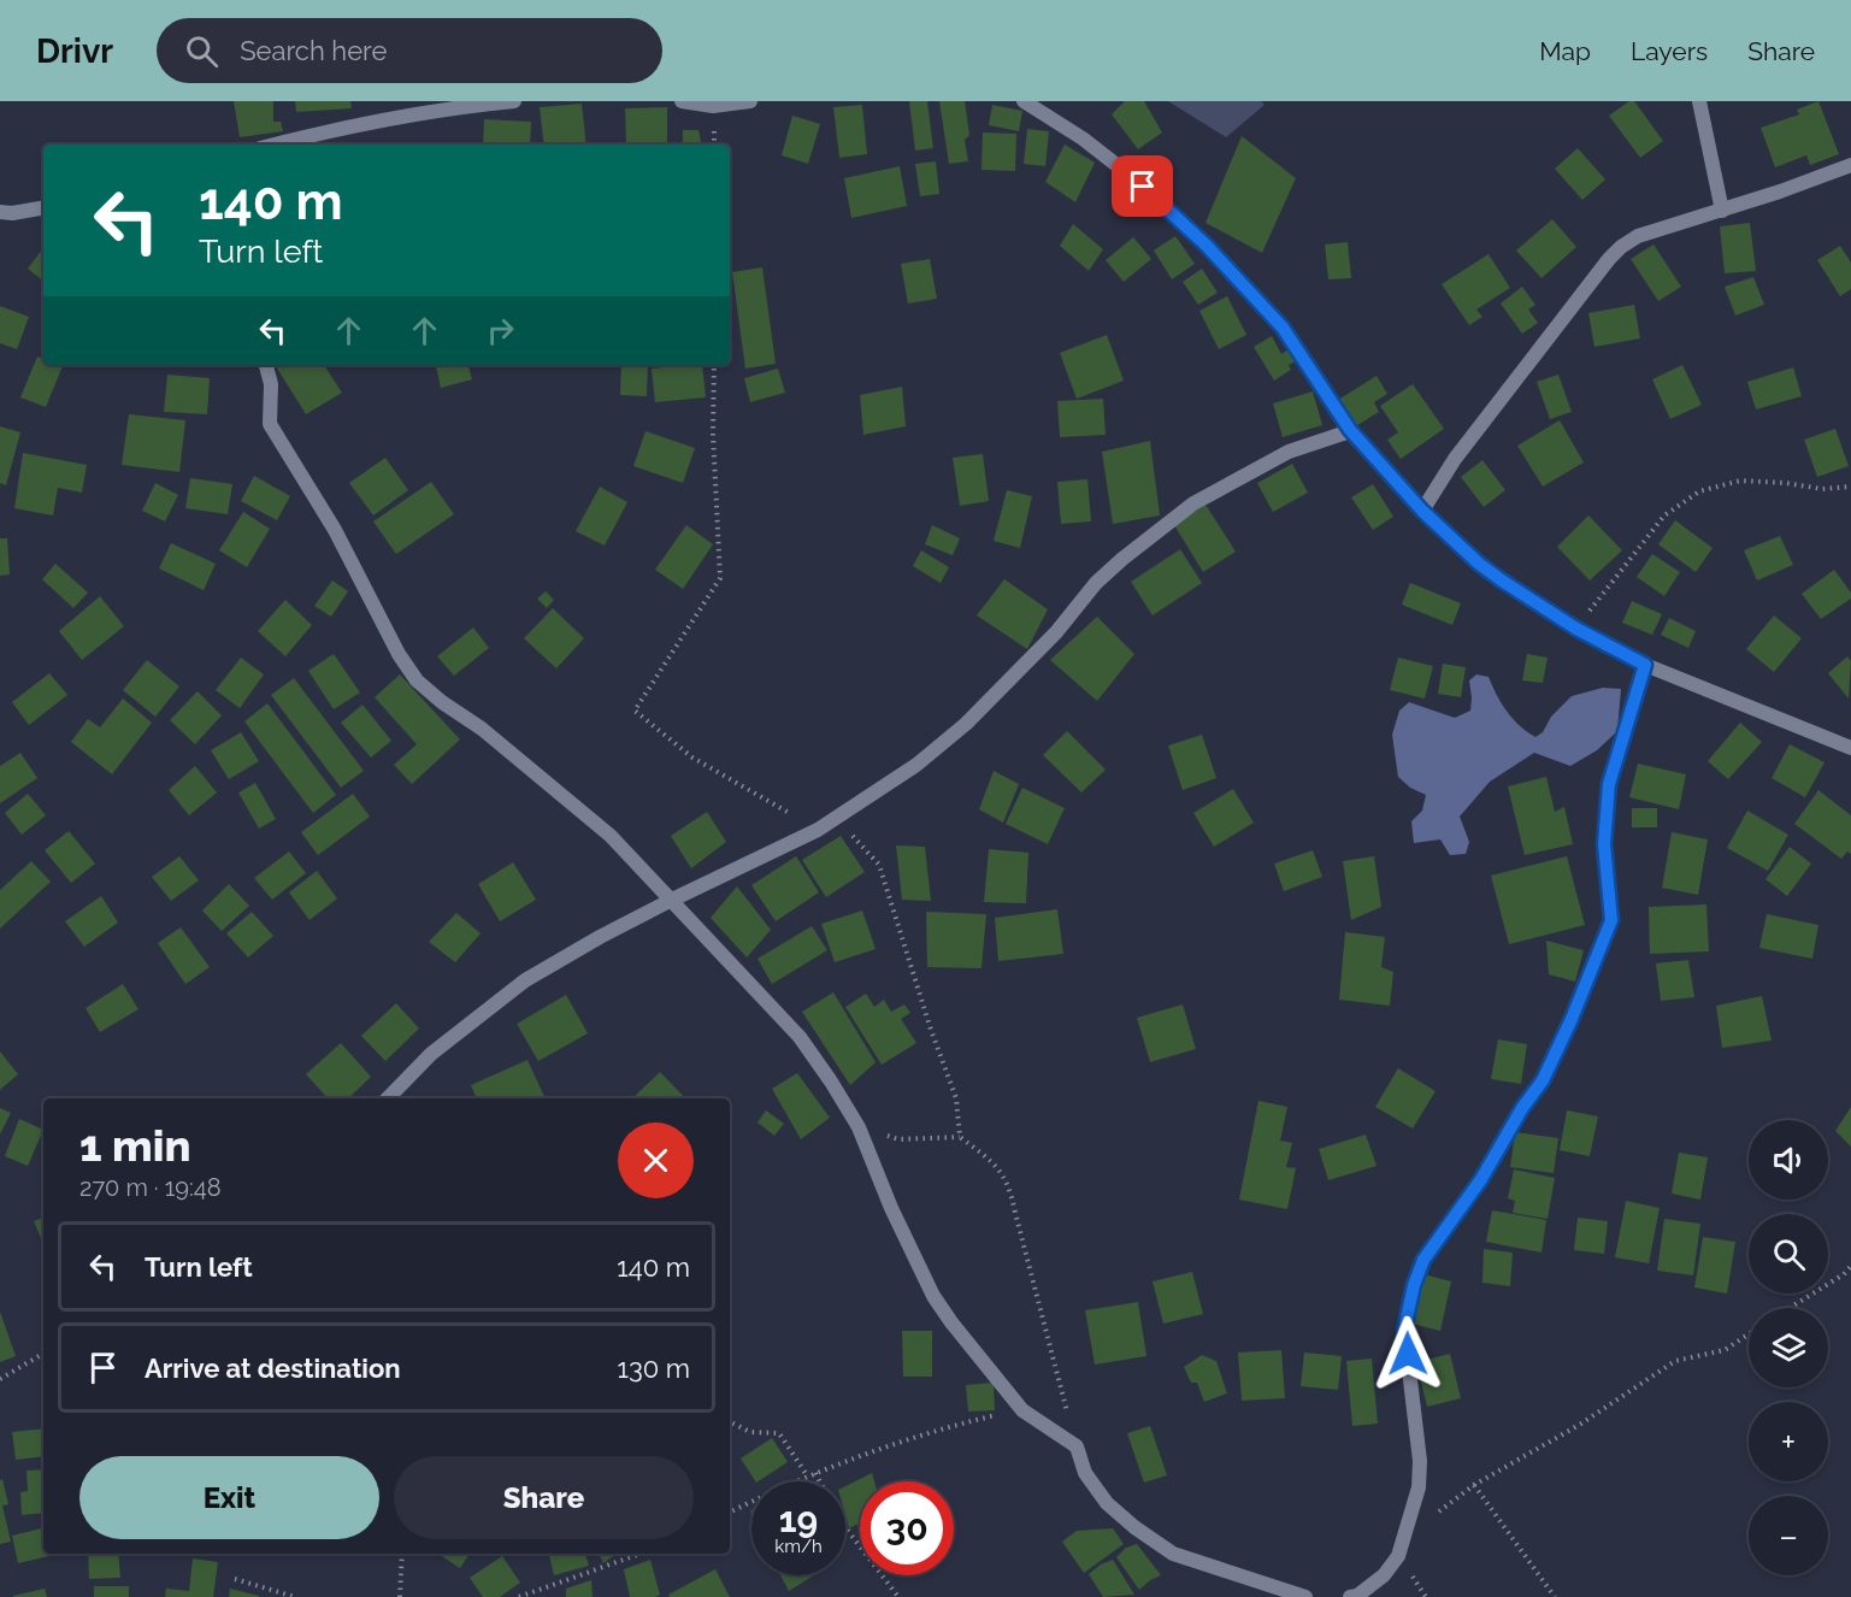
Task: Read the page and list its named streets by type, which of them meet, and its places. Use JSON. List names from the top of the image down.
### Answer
{
  "page": {
    "header": "Drivr",
    "search": "Search here",
    "nav": ["Map", "Layers", "Share"],
    "turn": ["140 m", "Turn left"],
    "heading": ["1 min", "270 m · 19:48"],
    "map_buttons": ["+", "−"],
    "list": [
      {
        "name": "Turn left",
        "value": "140 m"
      },
      {
        "name": "Arrive at destination",
        "value": "130 m"
      }
    ],
    "buttons": ["Exit", "Share"],
    "speed": "19 km/h",
    "limit": "30"
  }
}
